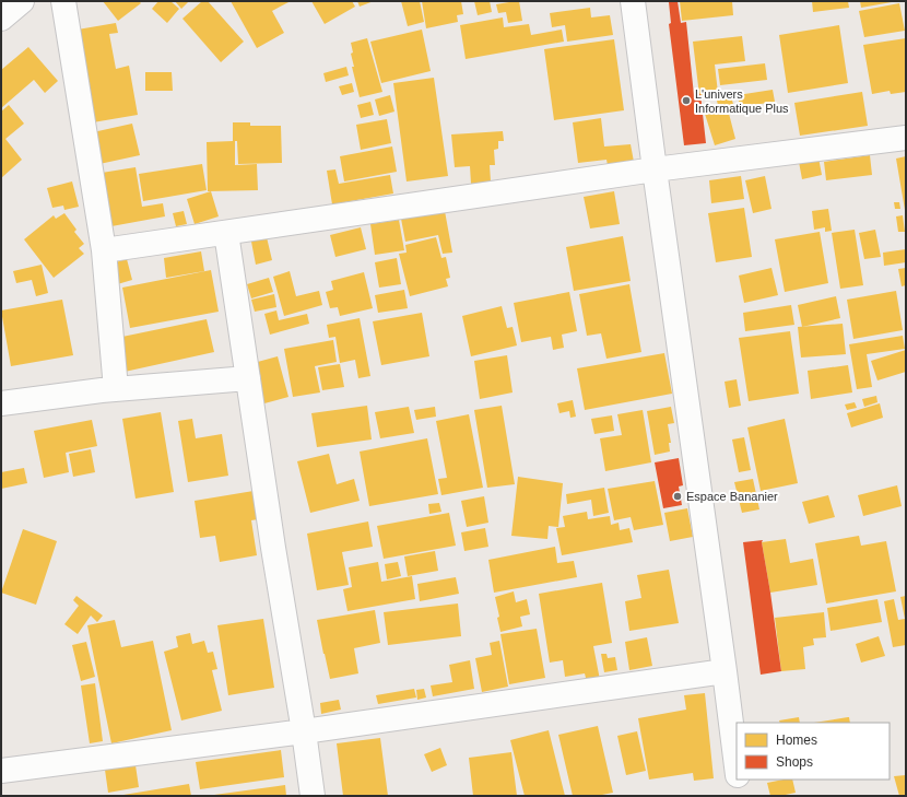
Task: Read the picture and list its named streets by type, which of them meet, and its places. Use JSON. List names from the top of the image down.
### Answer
{
  "places": ["L'univers Informatique Plus", "Espace Bananier"],
  "legend": ["Homes", "Shops"]
}
